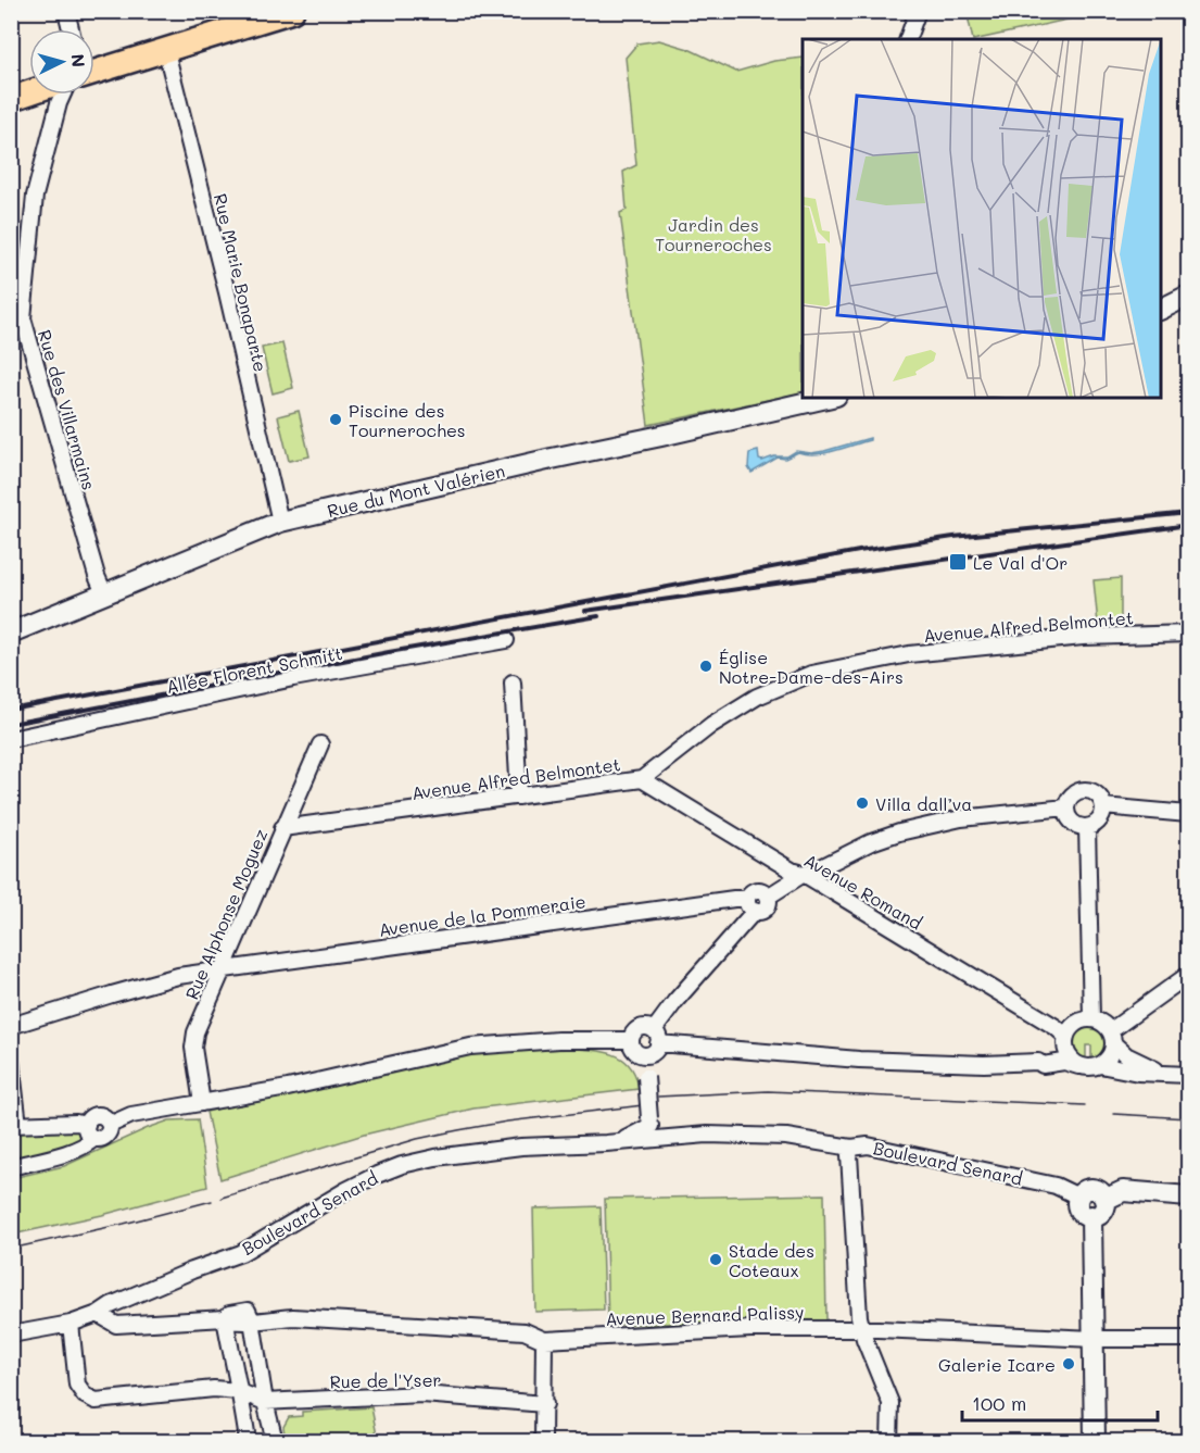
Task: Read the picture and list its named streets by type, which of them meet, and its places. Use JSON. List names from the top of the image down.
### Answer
{
  "streets": {
    "main road": ["Rue du Mont Valérien"],
    "street": [
      "Rue Marie Bonaparte",
      "Rue des Villarmains",
      "Avenue Alfred Belmontet",
      "Allée Florent Schmitt",
      "Avenue Romand",
      "Rue Alphonse Moguez",
      "Avenue de la Pommeraie",
      "Boulevard Senard",
      "Avenue Bernard Palissy",
      "Rue de l'Yser"
    ]
  },
  "crossings": [
    ["Rue Marie Bonaparte", "Rue du Mont Valérien"],
    ["Rue des Villarmains", "Rue du Mont Valérien"],
    ["Avenue Alfred Belmontet", "Avenue Romand"],
    ["Avenue Alfred Belmontet", "Rue Alphonse Moguez"],
    ["Rue Alphonse Moguez", "Avenue de la Pommeraie"],
    ["Boulevard Senard", "Avenue Bernard Palissy"]
  ],
  "parks": ["Jardin des Tourneroches"],
  "places": {
    "other": [
      "Piscine des Tourneroches",
      "Église Notre-Dame-des-Airs",
      "Villa dall’va",
      "Stade des Coteaux",
      "Galerie Icare"
    ],
    "transit": ["Le Val d'Or"]
  },
  "scale_bar": "100 m",
  "north": "right"
}
